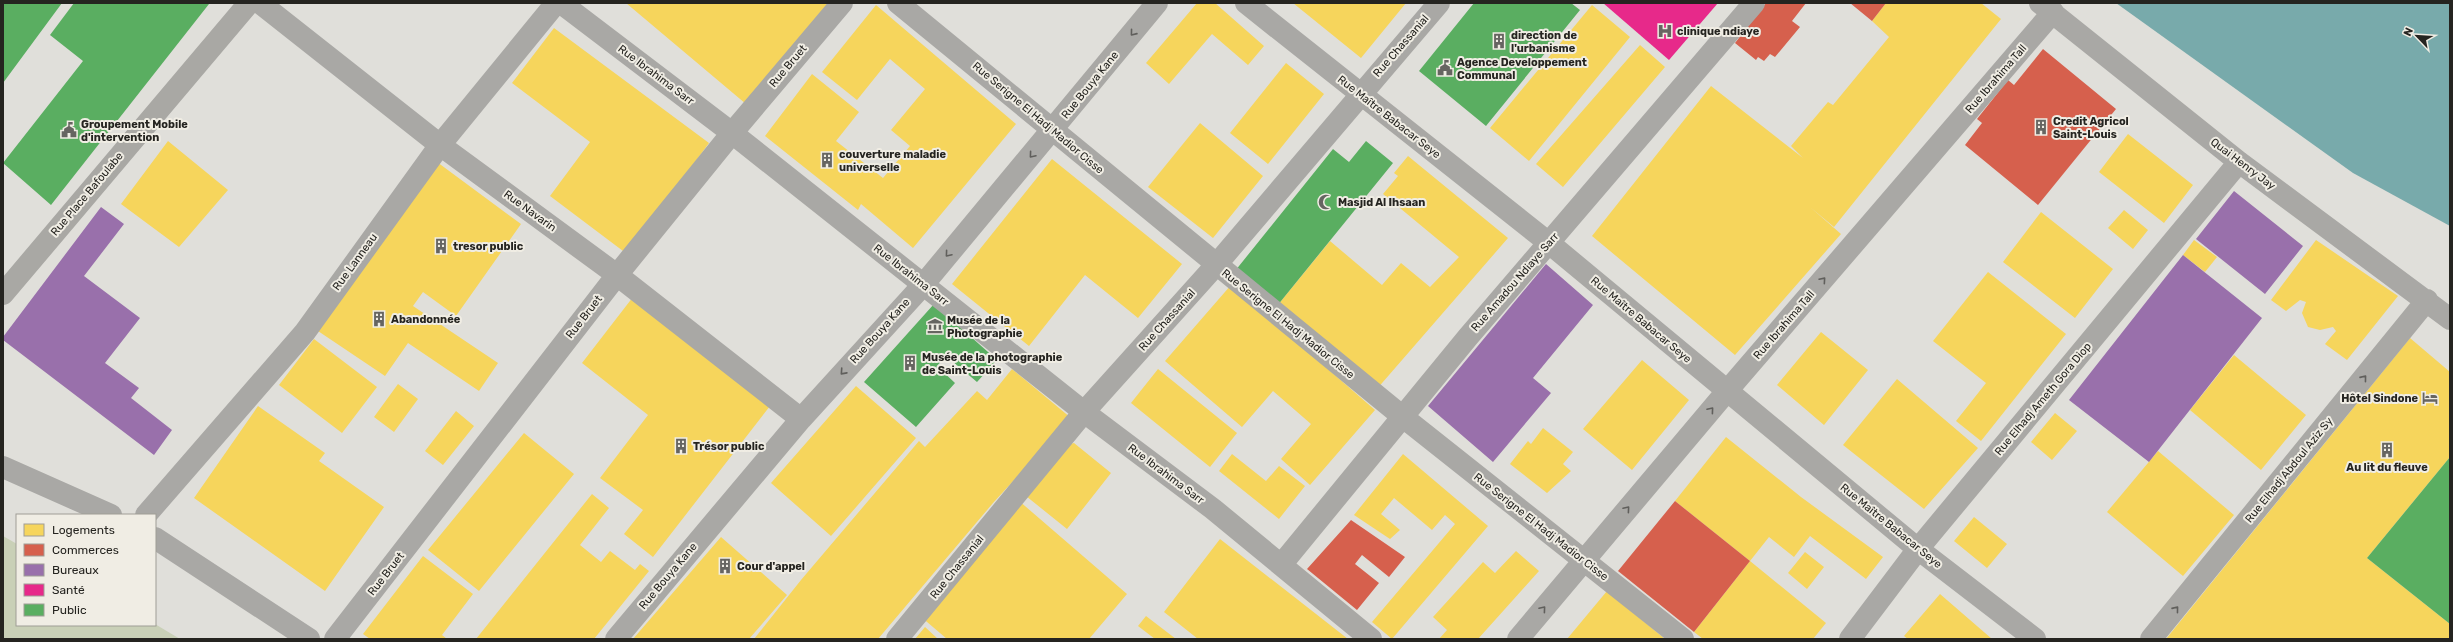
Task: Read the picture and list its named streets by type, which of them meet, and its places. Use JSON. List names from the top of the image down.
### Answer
{
  "streets": {
    "street": [
      "Rue Chassanial",
      "Rue Bruet",
      "Rue Ibrahima Sarr",
      "Rue Ibrahima Tall",
      "Rue Bouya Kane",
      "Rue Maître Babacar Seye",
      "Rue Serigne El Hadj Madior Cisse",
      "Quai Henry Jay",
      "Rue Place Bafoulabe",
      "Rue Navarin",
      "Rue Lanneau",
      "Rue Amadou Ndiaye Sarr",
      "Rue Elhadj Ameth Gora Diop",
      "Rue Elhadj Abdoul Aziz Sy"
    ]
  },
  "crossings": [
    ["Rue Chassanial", "Rue Ibrahima Sarr"],
    ["Rue Chassanial", "Rue Maître Babacar Seye"],
    ["Rue Chassanial", "Rue Serigne El Hadj Madior Cisse"],
    ["Rue Bruet", "Rue Ibrahima Sarr"],
    ["Rue Bruet", "Rue Navarin"],
    ["Rue Ibrahima Sarr", "Rue Bouya Kane"],
    ["Rue Ibrahima Sarr", "Rue Amadou Ndiaye Sarr"],
    ["Rue Ibrahima Tall", "Rue Maître Babacar Seye"],
    ["Rue Ibrahima Tall", "Rue Serigne El Hadj Madior Cisse"],
    ["Rue Ibrahima Tall", "Quai Henry Jay"],
    ["Rue Bouya Kane", "Rue Serigne El Hadj Madior Cisse"],
    ["Rue Bouya Kane", "Rue Navarin"],
    ["Rue Maître Babacar Seye", "Rue Amadou Ndiaye Sarr"],
    ["Rue Maître Babacar Seye", "Rue Elhadj Ameth Gora Diop"],
    ["Rue Serigne El Hadj Madior Cisse", "Rue Amadou Ndiaye Sarr"],
    ["Quai Henry Jay", "Rue Elhadj Ameth Gora Diop"],
    ["Quai Henry Jay", "Rue Elhadj Abdoul Aziz Sy"],
    ["Rue Navarin", "Rue Lanneau"]
  ],
  "one_way": ["Rue Ibrahima Tall", "Rue Bouya Kane", "Rue Elhadj Abdoul Aziz Sy"],
  "places": {
    "hospital": ["clinique ndiaye"],
    "building": [
      "direction de l'urbanisme",
      "Credit Agricol Saint-Louis",
      "couverture maladie universelle",
      "tresor public",
      "Abandonnée",
      "Musée de la photographie de Saint-Louis",
      "Trésor public",
      "Au lit du fleuve",
      "Cour d'appel"
    ],
    "public building": ["Agence Developpement Communal", "Groupement Mobile d'intervention"],
    "mosque": ["Masjid Al Ihsaan"],
    "museum": ["Musée de la Photographie"],
    "hotel": ["Hôtel Sindone"]
  },
  "legend": [
    "Logements",
    "Commerces",
    "Bureaux",
    "Santé",
    "Public"
  ],
  "north": "top left"
}
